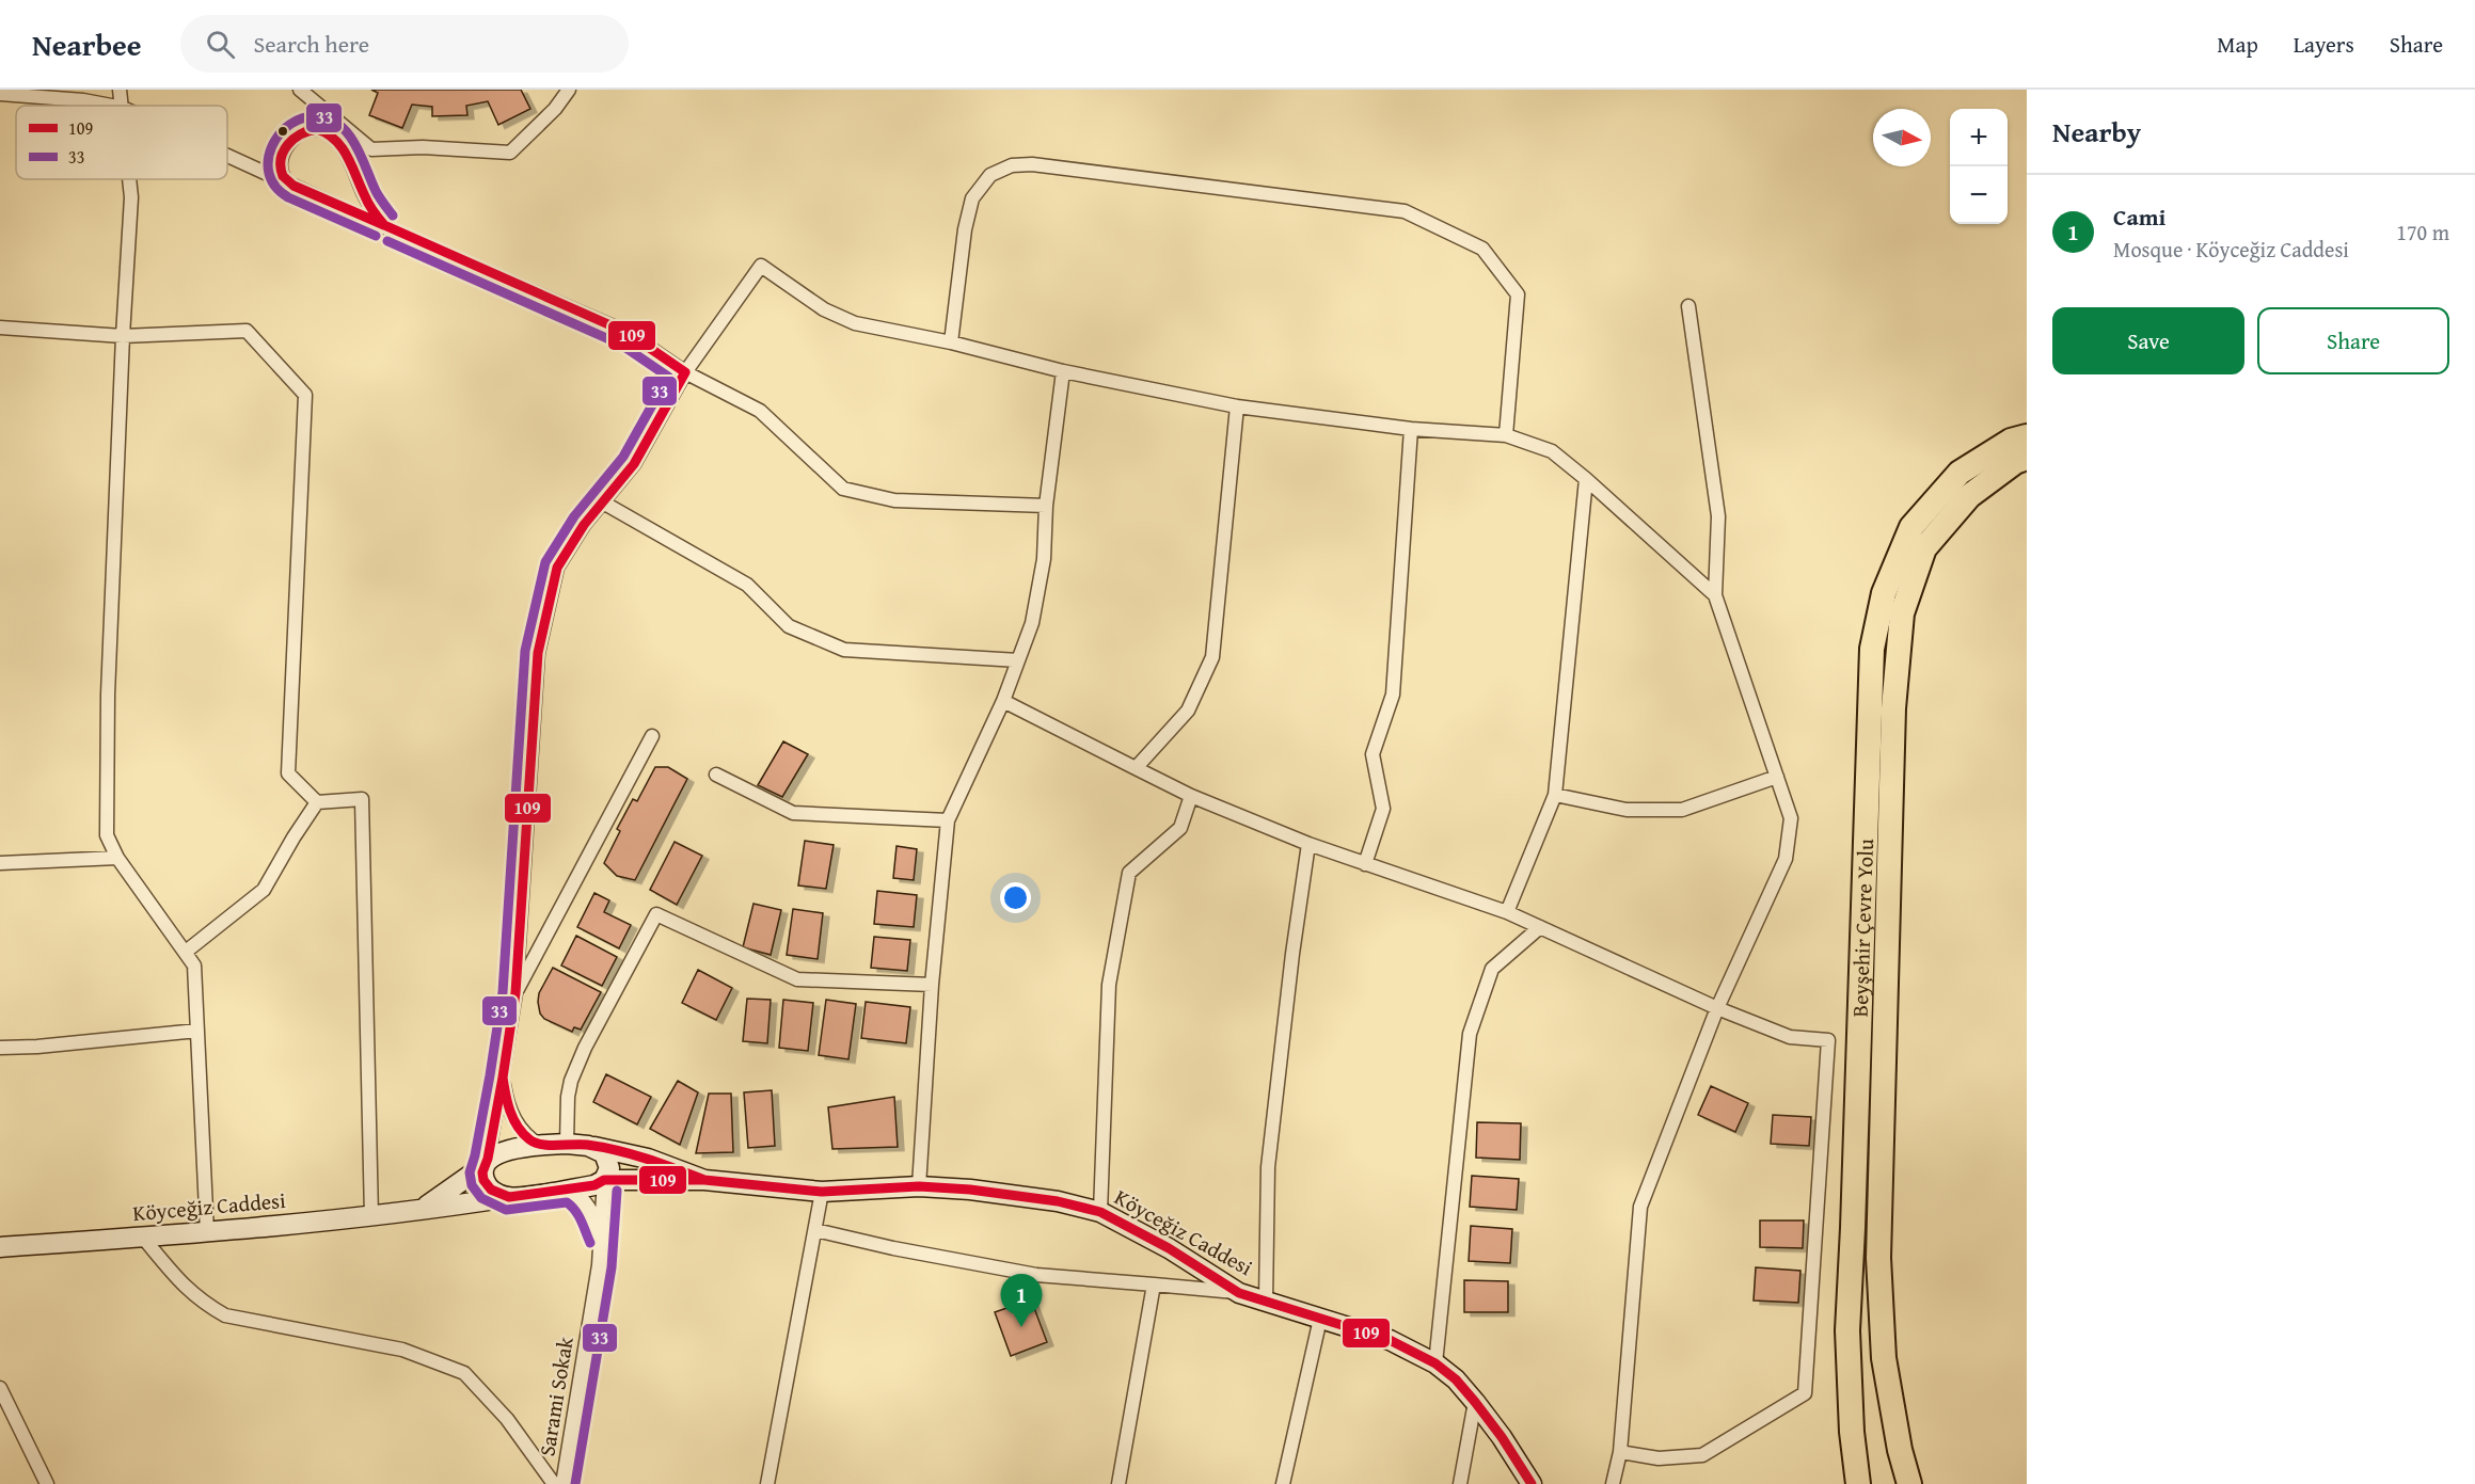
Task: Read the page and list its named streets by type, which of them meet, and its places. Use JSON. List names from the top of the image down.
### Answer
{
  "streets": {
    "highway": ["Beyşehir Çevre Yolu"],
    "street": ["Köyceğiz Caddesi", "Sarami Sokak"]
  },
  "crossings": [
    ["Köyceğiz Caddesi", "Sarami Sokak"]
  ],
  "lines": ["transit line 33", "transit line 109"],
  "legend": ["109", "33"],
  "north": "right",
  "page": {
    "header": "Nearbee",
    "search": "Search here",
    "nav": ["Map", "Layers", "Share"],
    "heading": "Nearby",
    "map_buttons": ["+", "−"],
    "list": [
      {
        "mark": "1",
        "name": "Cami",
        "note": "Mosque · Köyceğiz Caddesi",
        "value": "170 m"
      }
    ],
    "buttons": ["Save", "Share"],
    "pins": "1"
  }
}
